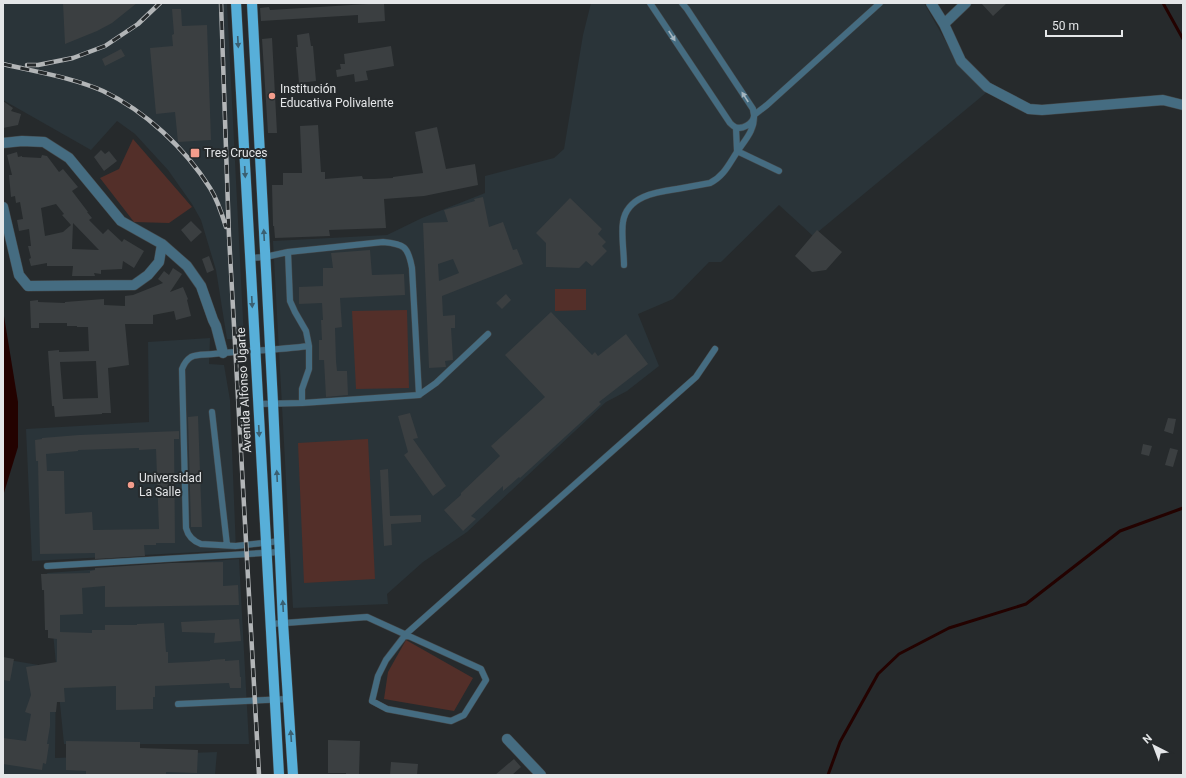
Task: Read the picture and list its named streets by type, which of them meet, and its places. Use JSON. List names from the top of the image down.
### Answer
{
  "streets": {
    "main road": ["Avenida Alfonso Ugarte"]
  },
  "places": {
    "other": ["Institución Educativa Polivalente", "Universidad La Salle"],
    "transit": ["Tres Cruces"]
  },
  "scale_bar": "50 m",
  "north": "top left"
}
